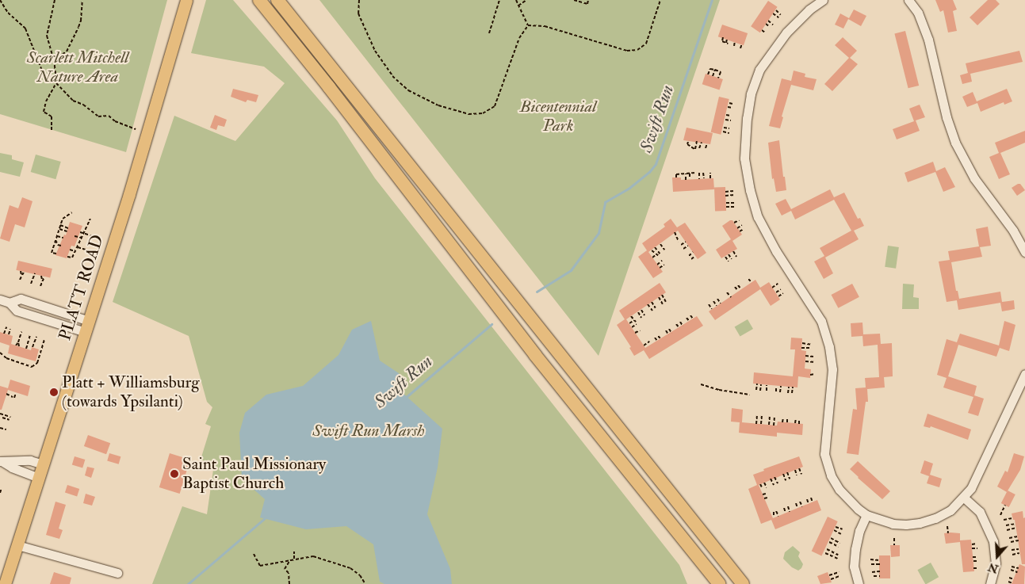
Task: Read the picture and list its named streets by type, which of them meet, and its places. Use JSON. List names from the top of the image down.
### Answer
{
  "streets": {
    "main road": ["PLATT ROAD"]
  },
  "water": ["Swift Run"],
  "parks": ["Scarlett Mitchell Nature Area", "Bicentennial Park", "Swift Run Marsh"],
  "places": ["Platt + Williamsburg (towards Ypsilanti)", "Saint Paul Missionary Baptist Church"],
  "north": "bottom"
}
